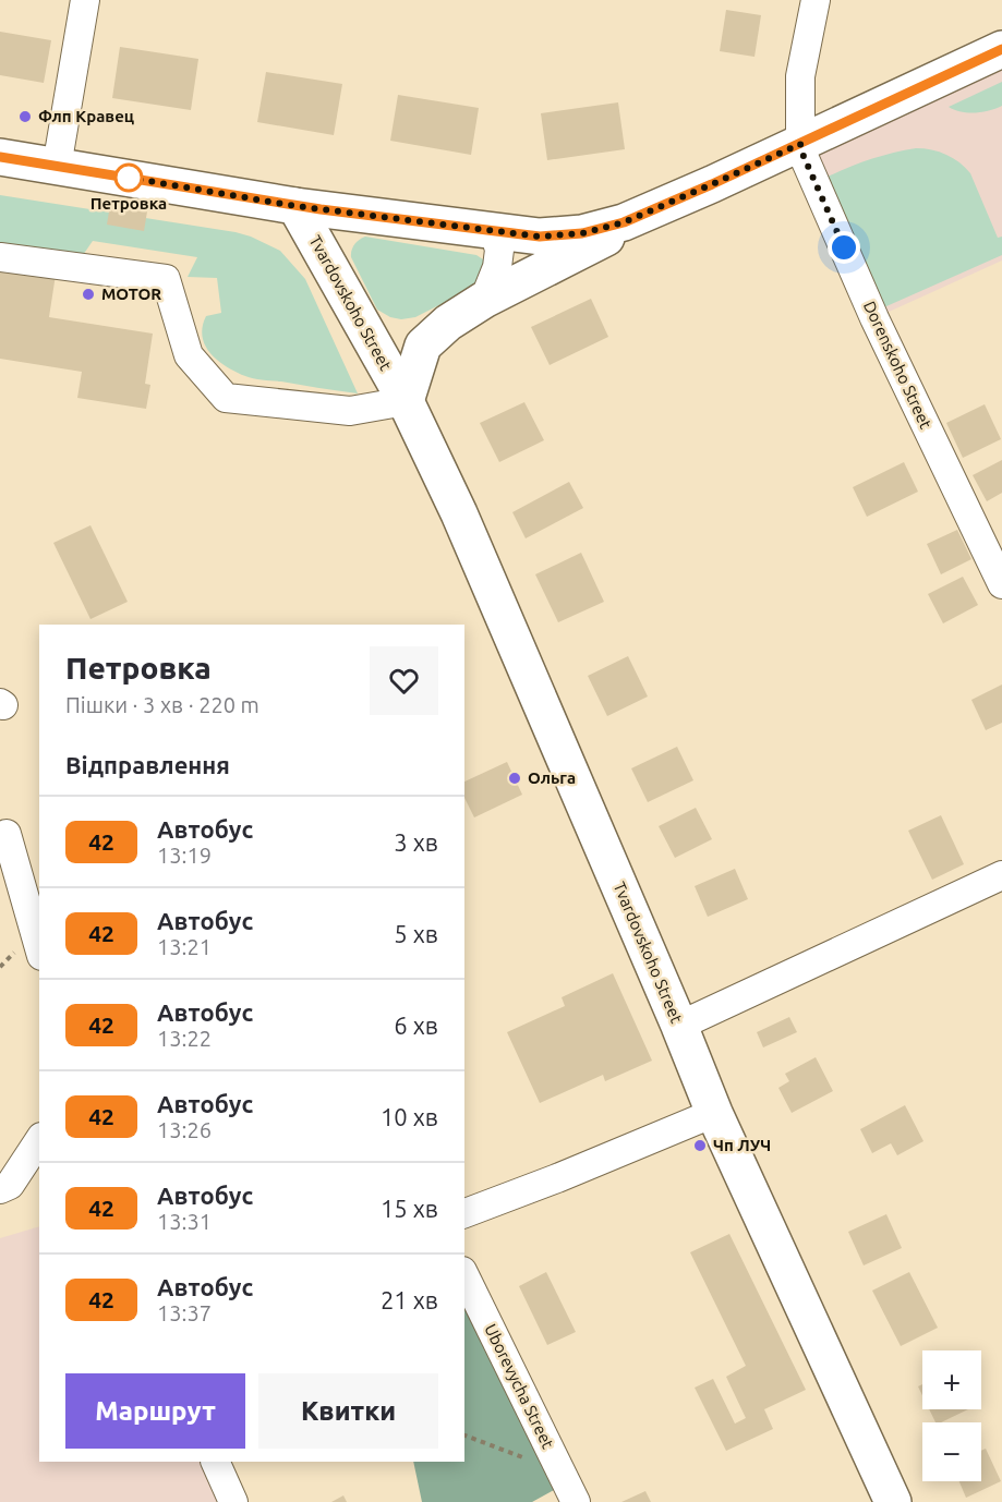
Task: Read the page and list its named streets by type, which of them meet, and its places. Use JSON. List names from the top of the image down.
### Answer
{
  "streets": {
    "main road": ["Tvardovskoho Street"],
    "street": ["Dorenskoho Street", "Uborevycha Street"]
  },
  "places": [
    "Флп Кравец",
    "Петровка",
    "MOTOR",
    "Ольга",
    "Чп ЛУЧ"
  ],
  "lines": ["bus line 42"],
  "page": {
    "heading": [
      ["Петровка", "Пішки · 3 хв · 220 m"],
      "Відправлення"
    ],
    "list": [
      {
        "mark": "42",
        "name": "Автобус",
        "note": "13:19",
        "value": "3 хв"
      },
      {
        "mark": "42",
        "name": "Автобус",
        "note": "13:21",
        "value": "5 хв"
      },
      {
        "mark": "42",
        "name": "Автобус",
        "note": "13:22",
        "value": "6 хв"
      },
      {
        "mark": "42",
        "name": "Автобус",
        "note": "13:26",
        "value": "10 хв"
      },
      {
        "mark": "42",
        "name": "Автобус",
        "note": "13:31",
        "value": "15 хв"
      },
      {
        "mark": "42",
        "name": "Автобус",
        "note": "13:37",
        "value": "21 хв"
      }
    ],
    "map_buttons": ["+", "−"],
    "buttons": ["Маршрут", "Квитки"]
  }
}
